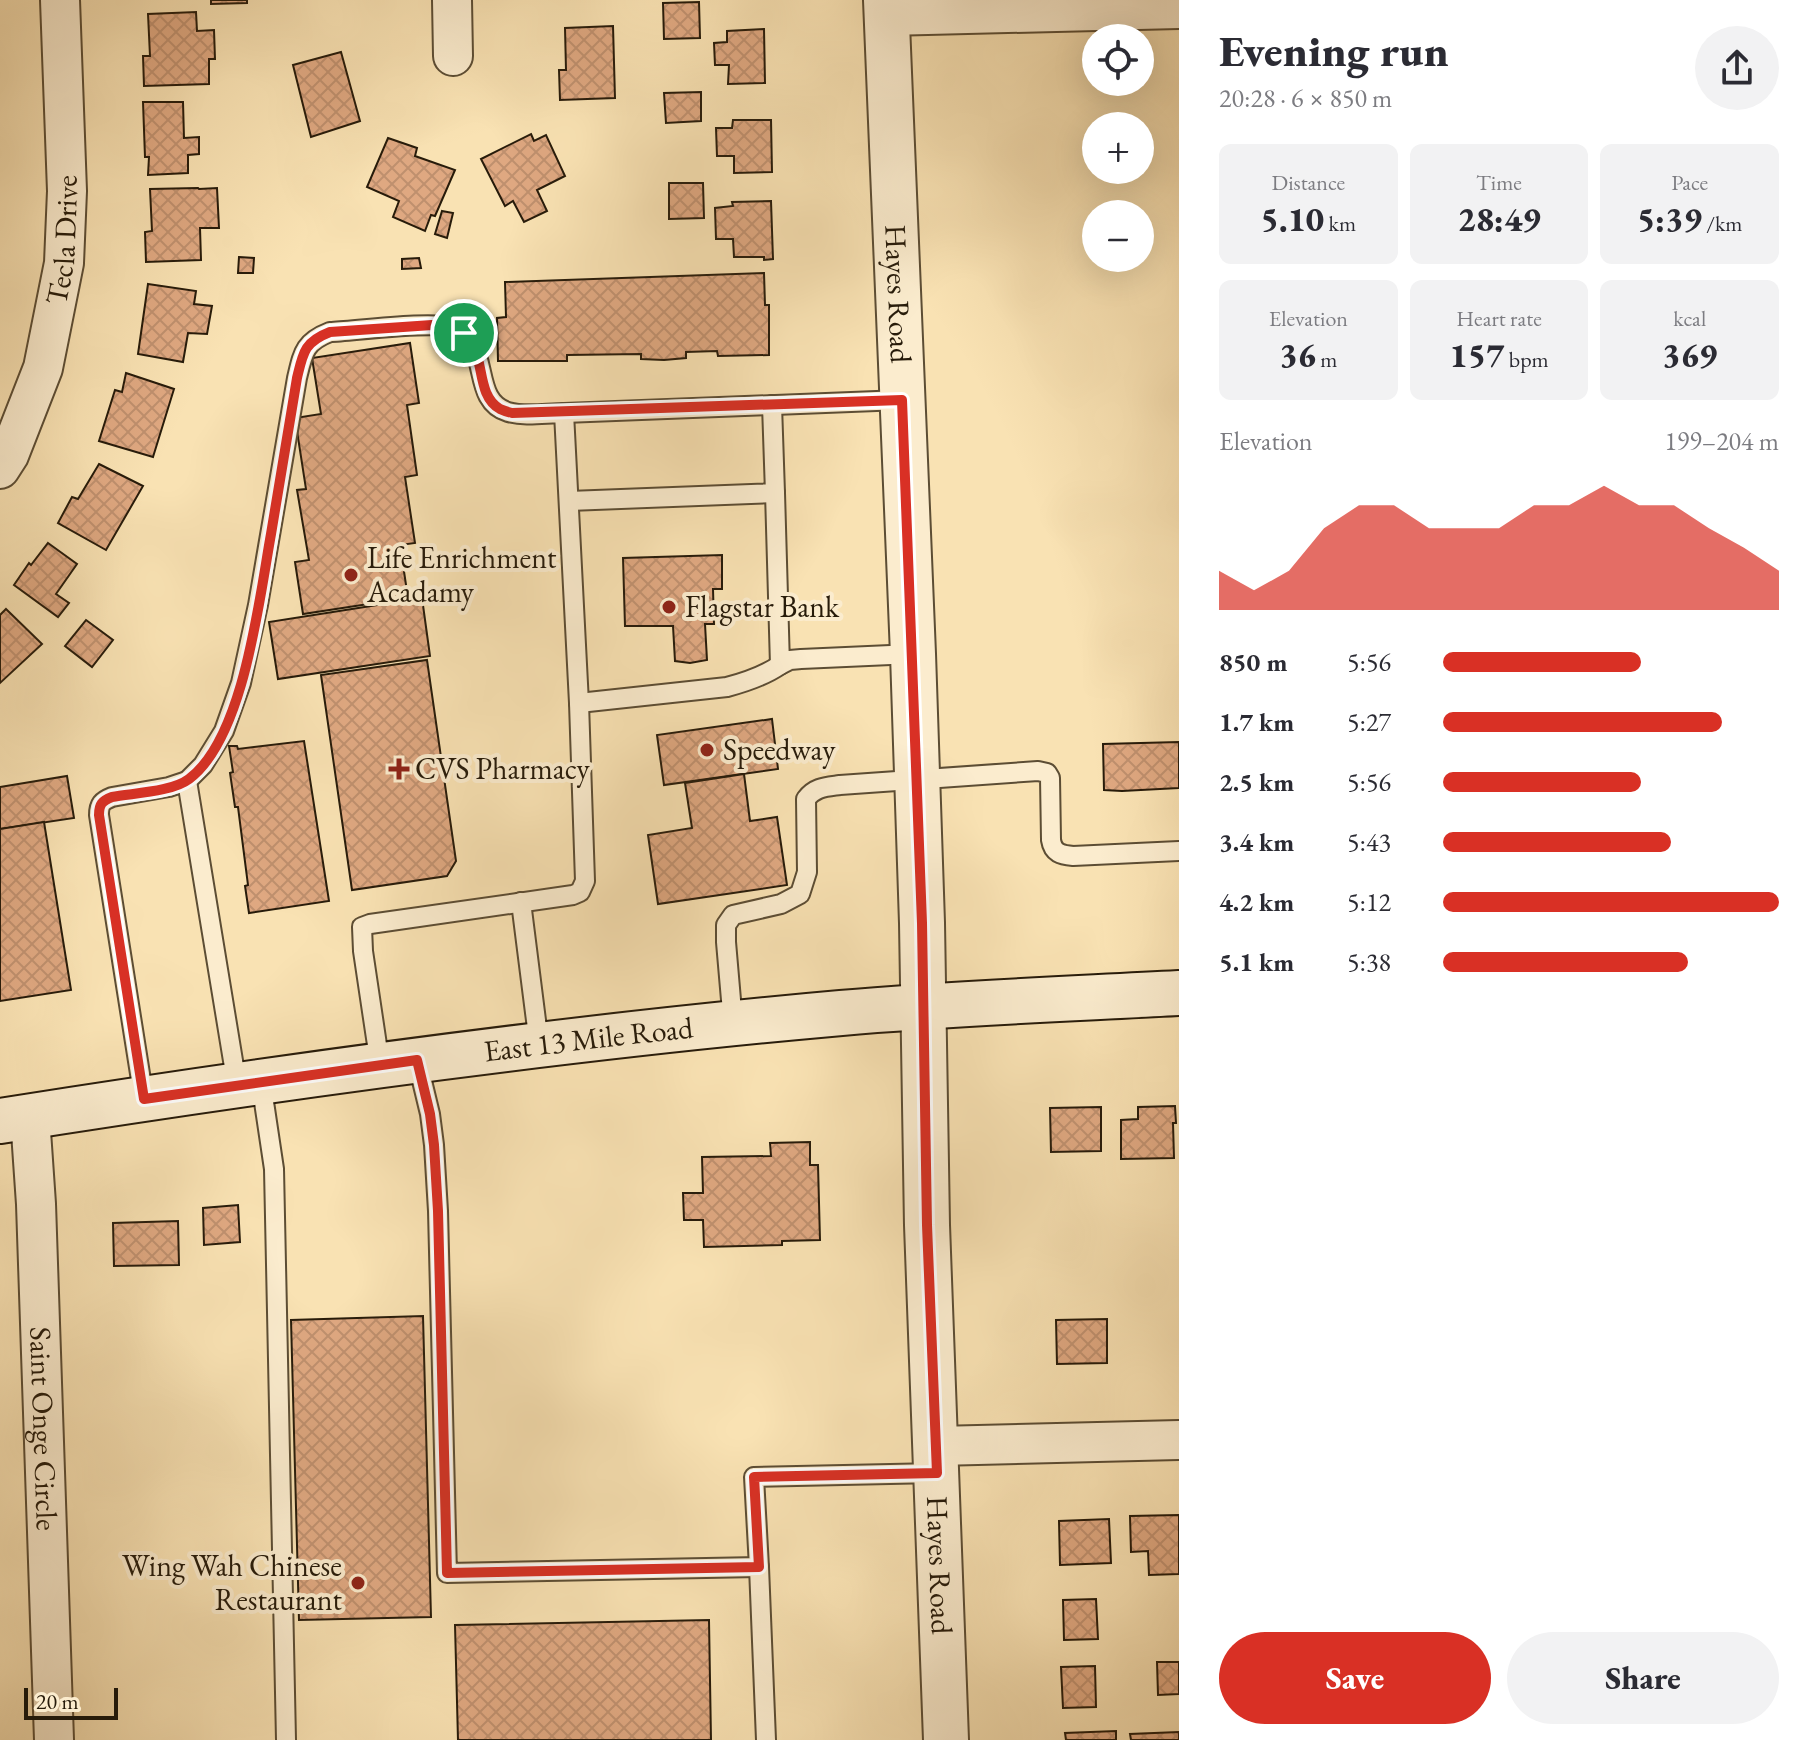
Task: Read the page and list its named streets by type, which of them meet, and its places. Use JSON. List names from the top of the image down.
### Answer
{
  "streets": {
    "street": [
      "Tecla Drive",
      "Hayes Road",
      "East 13 Mile Road",
      "Saint Onge Circle"
    ]
  },
  "crossings": [
    ["Hayes Road", "East 13 Mile Road"],
    ["East 13 Mile Road", "Saint Onge Circle"]
  ],
  "places": {
    "other": [
      "Life Enrichment Acadamy",
      "Flagstar Bank",
      "Speedway",
      "Wing Wah Chinese Restaurant"
    ],
    "health": ["CVS Pharmacy"]
  },
  "scale_bar": "20 m",
  "page": {
    "heading": ["Evening run", "20:28 · 6 × 850 m"],
    "map_buttons": ["+", "−"],
    "stats": [
      ["Distance", "5.10 km"],
      ["Time", "28:49"],
      ["Pace", "5:39 /km"],
      ["Elevation", "36 m"],
      ["Heart rate", "157 bpm"],
      ["kcal", "369"]
    ],
    "chart": ["Elevation", "199–204 m"],
    "list": [
      {
        "name": "850 m",
        "note": "5:56"
      },
      {
        "name": "1.7 km",
        "note": "5:27"
      },
      {
        "name": "2.5 km",
        "note": "5:56"
      },
      {
        "name": "3.4 km",
        "note": "5:43"
      },
      {
        "name": "4.2 km",
        "note": "5:12"
      },
      {
        "name": "5.1 km",
        "note": "5:38"
      }
    ],
    "buttons": ["Save", "Share"],
    "scale": "20 m"
  }
}
